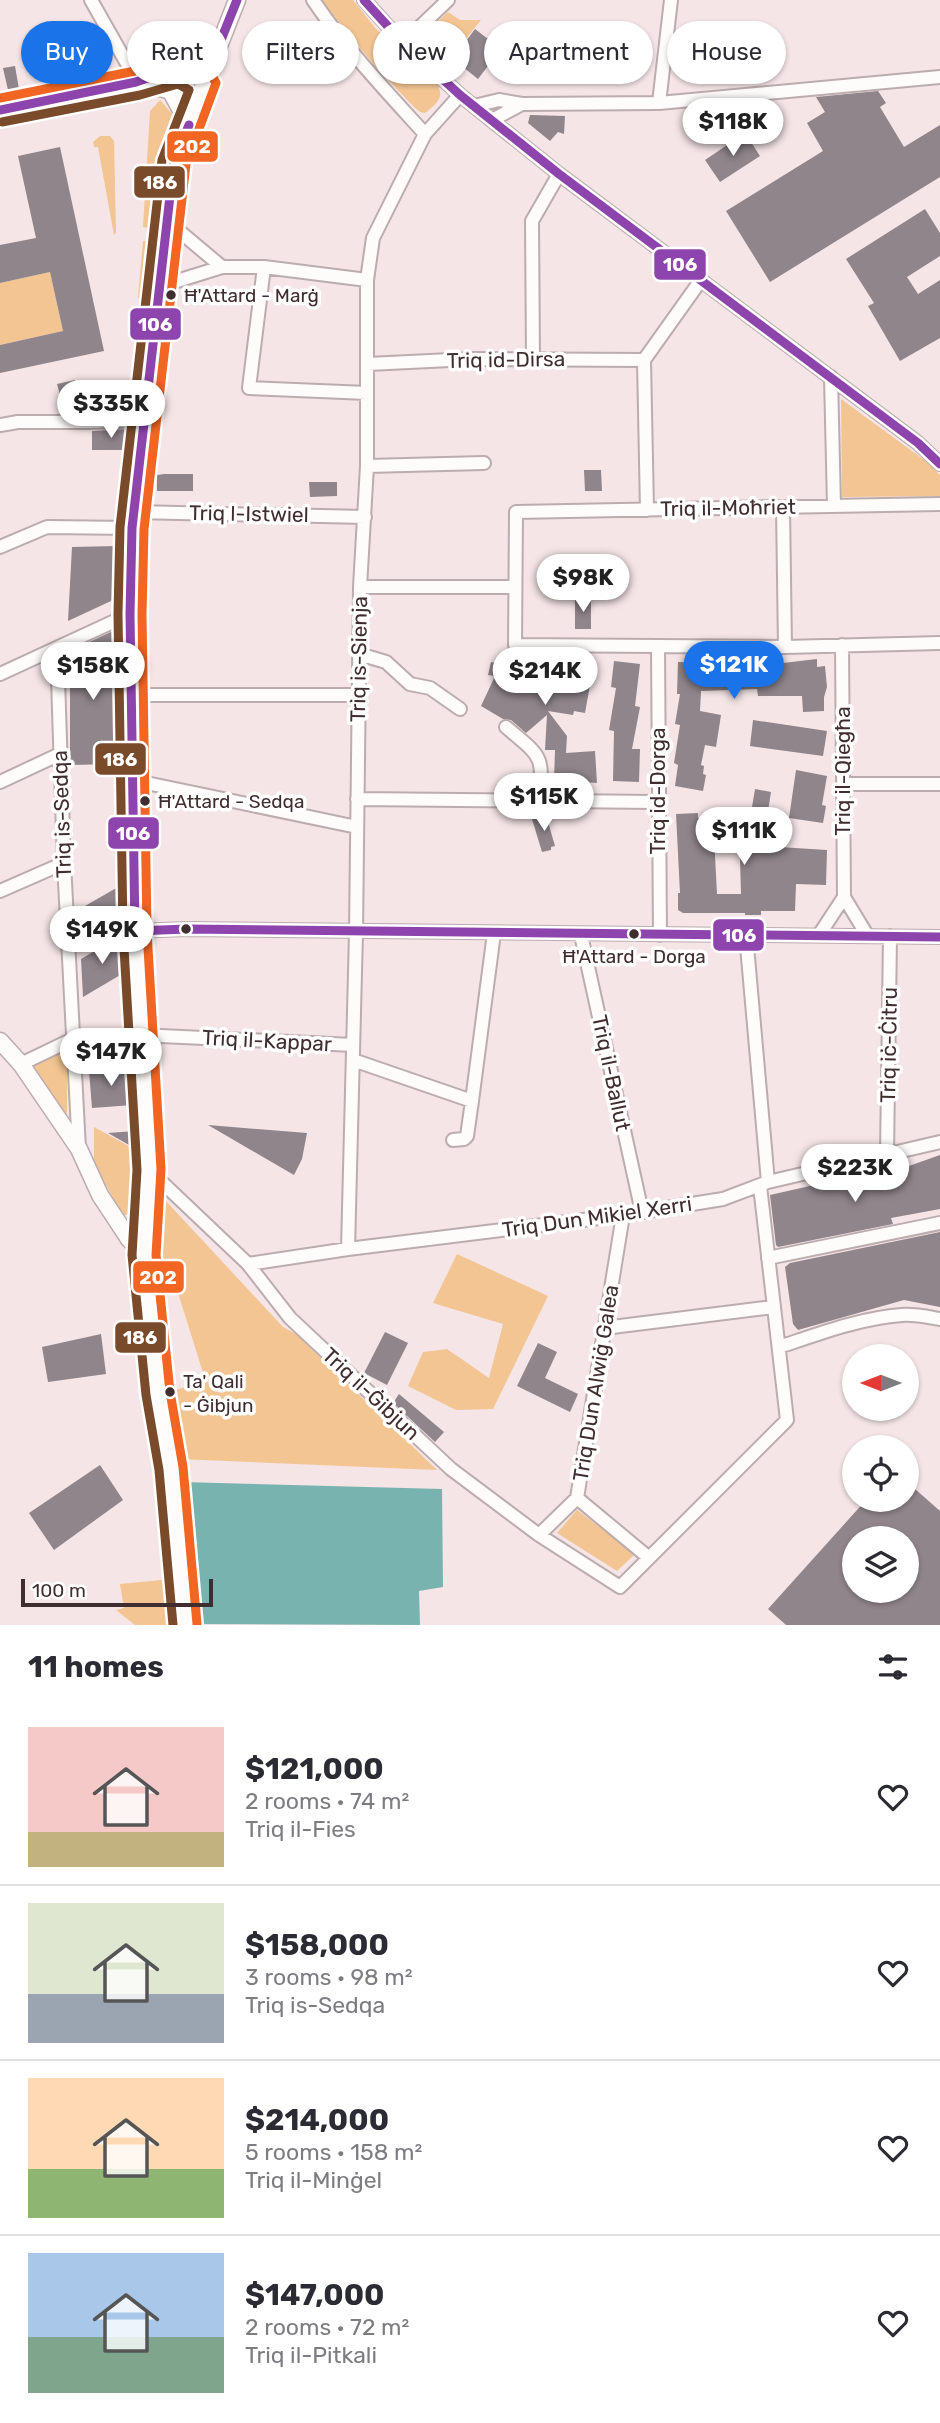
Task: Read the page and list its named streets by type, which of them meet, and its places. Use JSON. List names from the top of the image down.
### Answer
{
  "streets": {
    "street": [
      "Triq id-Dirsa",
      "Triq il-Moħriet",
      "Triq l-Istwiel",
      "Triq is-Sienja",
      "Triq il-Qiegħa",
      "Triq id-Dorga",
      "Triq is-Sedqa",
      "Triq il-Kappar",
      "Triq iċ-Ċitru",
      "Triq il-Ballut",
      "Triq Dun Mikiel Xerri",
      "Triq Dun Alwiġ Galea",
      "Triq il-Ġibjun"
    ]
  },
  "crossings": [
    ["Triq id-Dirsa", "Triq is-Sienja"],
    ["Triq l-Istwiel", "Triq is-Sienja"],
    ["Triq is-Sienja", "Triq il-Kappar"],
    ["Triq is-Sienja", "Triq Dun Mikiel Xerri"],
    ["Triq iċ-Ċitru", "Triq Dun Mikiel Xerri"],
    ["Triq il-Ballut", "Triq Dun Mikiel Xerri"],
    ["Triq Dun Mikiel Xerri", "Triq Dun Alwiġ Galea"],
    ["Triq Dun Mikiel Xerri", "Triq il-Ġibjun"],
    ["Triq Dun Alwiġ Galea", "Triq il-Ġibjun"]
  ],
  "places": [
    "Ħ'Attard - Marġ",
    "Ħ'Attard - Sedqa",
    "Ħ'Attard - Dorga",
    "Ta' Qali - Ġibjun"
  ],
  "lines": ["transit line 106", "transit line 202", "transit line 186"],
  "scale_bar": "100 m",
  "north": "left",
  "page": {
    "chip": [
      "Buy",
      "Rent",
      "Filters",
      "New",
      "Apartment",
      "House"
    ],
    "price": [
      "$118K",
      "$335K",
      "$98K",
      "$121K",
      "$158K",
      "$214K",
      "$115K",
      "$111K",
      "$149K",
      "$147K",
      "$223K"
    ],
    "scale": "100 m",
    "heading": "11 homes",
    "list": [
      {
        "name": "$121,000",
        "note": "2 rooms · 74 m² · Triq il-Fies"
      },
      {
        "name": "$158,000",
        "note": "3 rooms · 98 m² · Triq is-Sedqa"
      },
      {
        "name": "$214,000",
        "note": "5 rooms · 158 m² · Triq il-Minġel"
      },
      {
        "name": "$147,000",
        "note": "2 rooms · 72 m² · Triq il-Pitkali"
      }
    ]
  }
}
